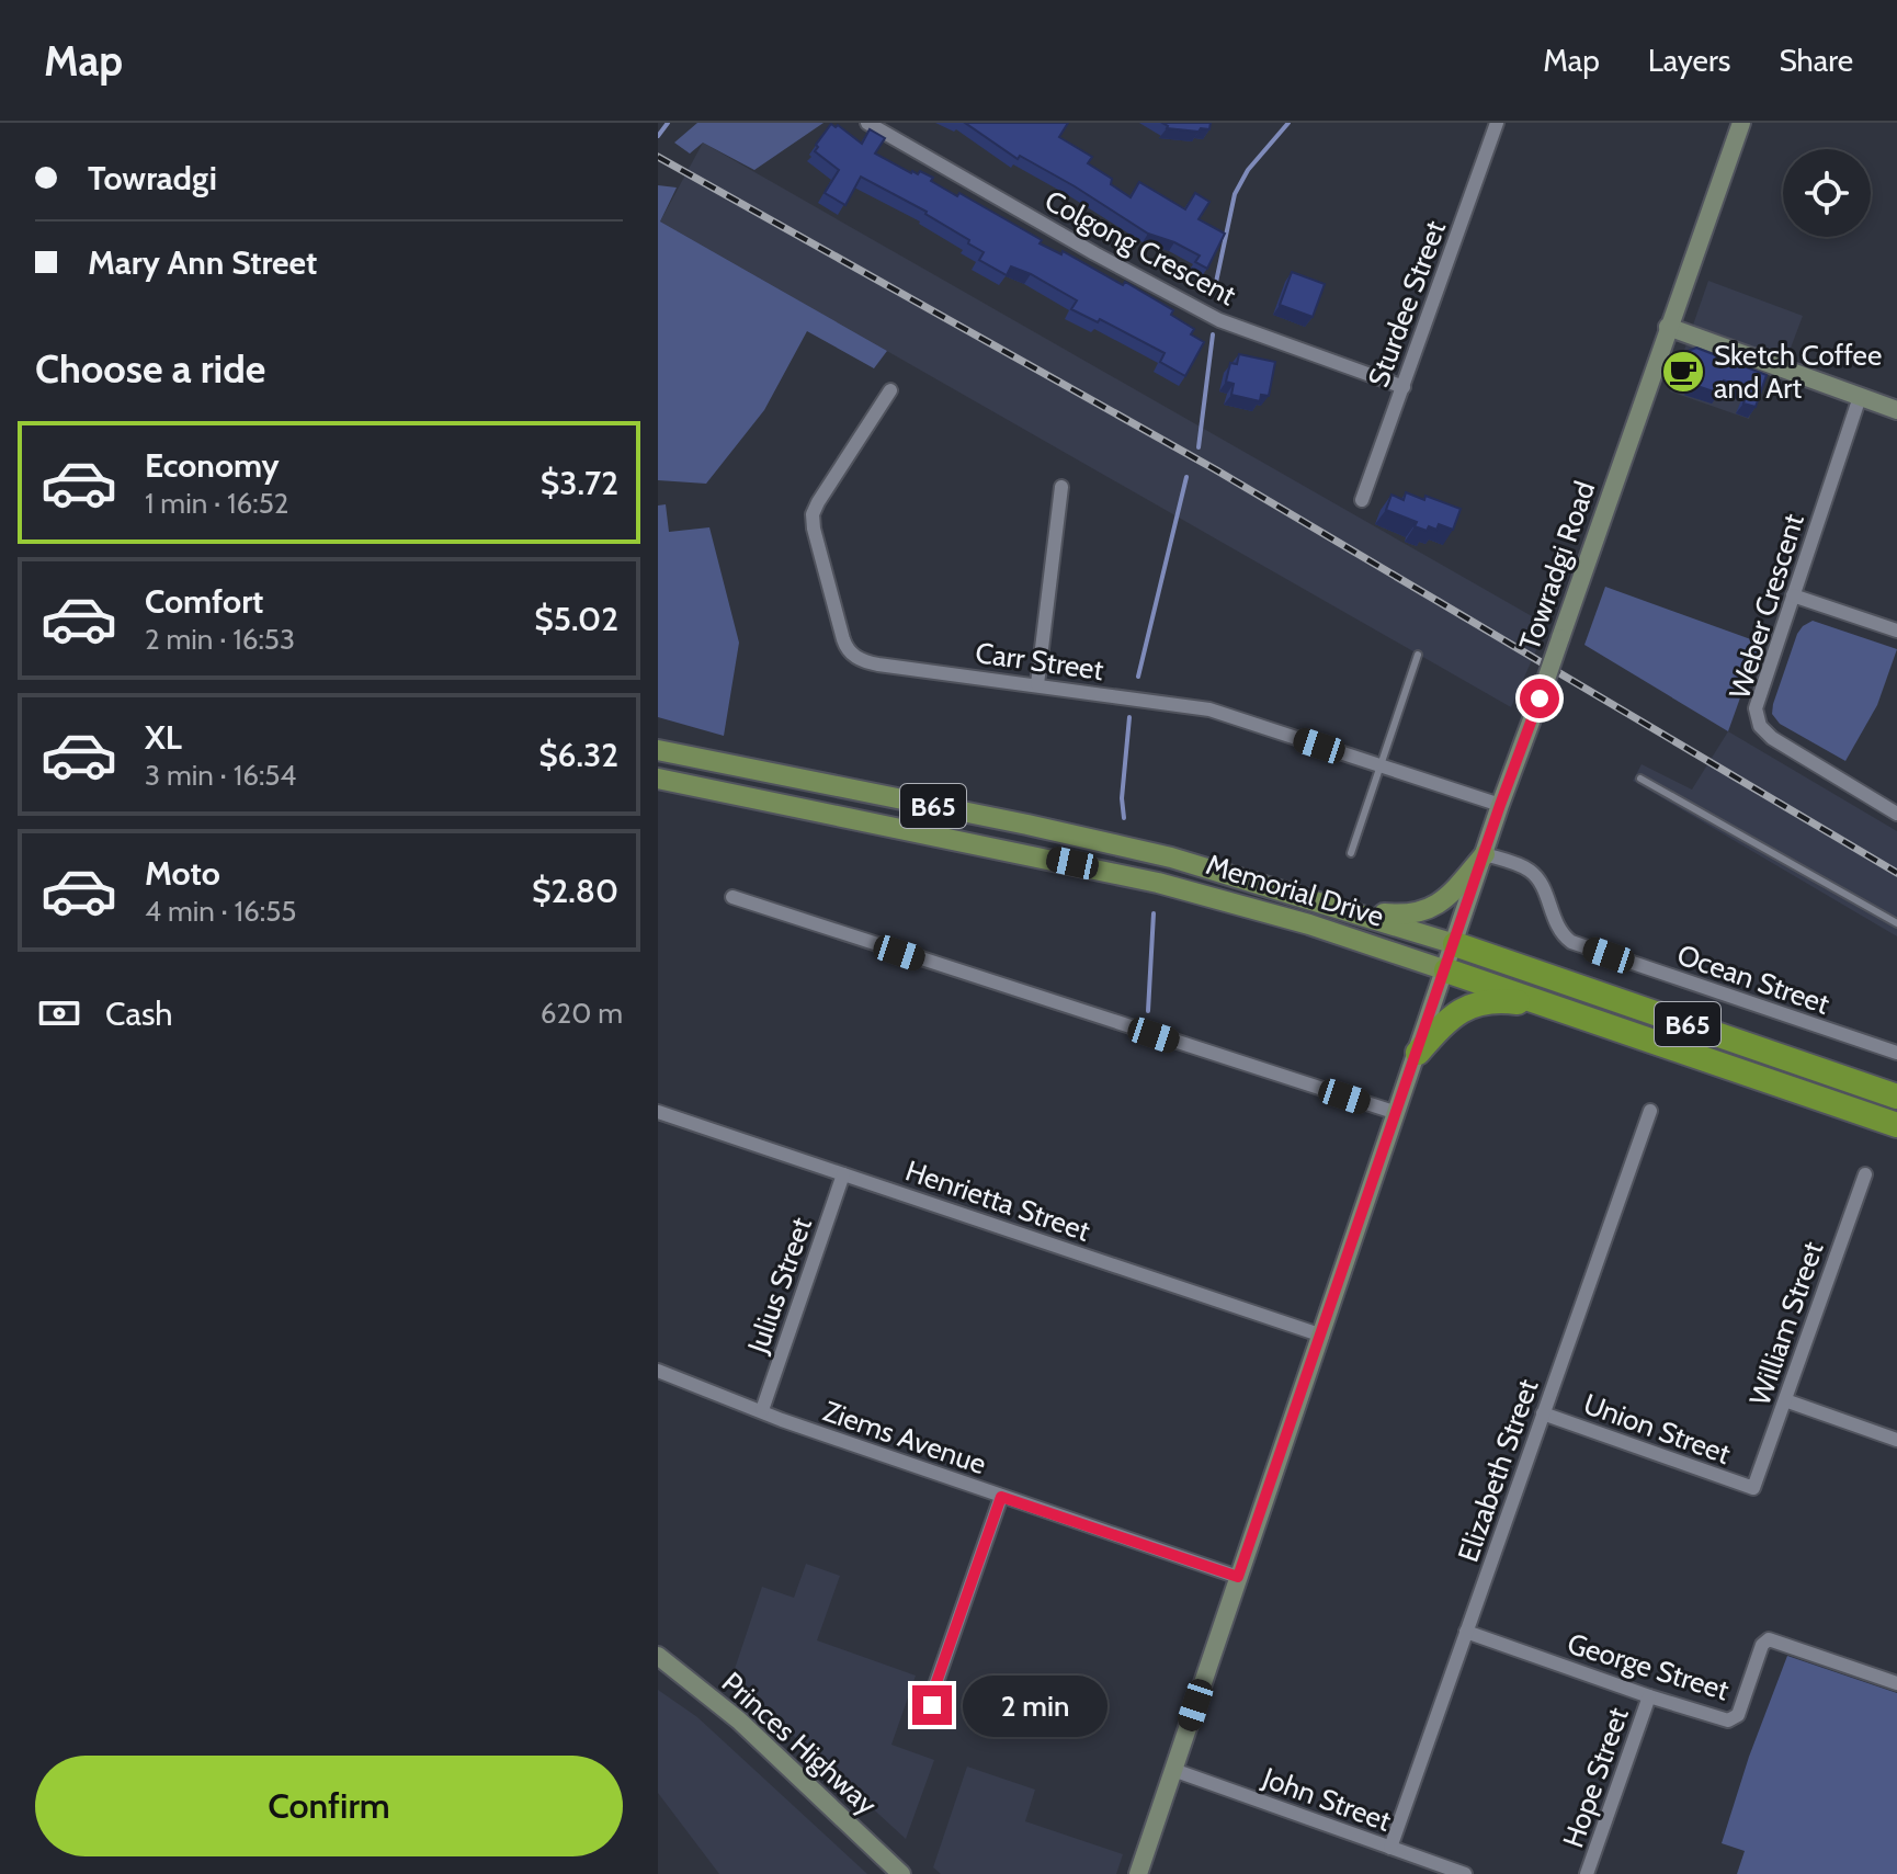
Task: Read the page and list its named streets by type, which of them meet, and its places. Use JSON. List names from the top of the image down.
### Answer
{
  "streets": {
    "highway": ["B65", "Memorial Drive"],
    "main road": ["Towradgi Road", "Princes Highway"],
    "street": [
      "Colgong Crescent",
      "Sturdee Street",
      "Weber Crescent",
      "Carr Street",
      "Ocean Street",
      "Henrietta Street",
      "Julius Street",
      "William Street",
      "Union Street",
      "Ziems Avenue",
      "Elizabeth Street",
      "George Street",
      "Hope Street",
      "John Street"
    ]
  },
  "crossings": [
    ["Colgong Crescent", "Sturdee Street"],
    ["Towradgi Road", "Carr Street"],
    ["Towradgi Road", "Memorial Drive"],
    ["Towradgi Road", "Ocean Street"],
    ["Towradgi Road", "Henrietta Street"],
    ["Towradgi Road", "Ziems Avenue"],
    ["Towradgi Road", "John Street"],
    ["Henrietta Street", "Julius Street"],
    ["Julius Street", "Ziems Avenue"],
    ["William Street", "Union Street"],
    ["Union Street", "Elizabeth Street"],
    ["Elizabeth Street", "George Street"],
    ["Elizabeth Street", "John Street"],
    ["George Street", "Hope Street"]
  ],
  "places": {
    "cafe": ["Sketch Coffee and Art"]
  },
  "page": {
    "header": "Map",
    "nav": ["Map", "Layers", "Share"],
    "banner": ["Towradgi", "Mary Ann Street"],
    "heading": "Choose a ride",
    "list": [
      {
        "name": "Economy",
        "note": "1 min · 16:52",
        "value": "$3.72"
      },
      {
        "name": "Comfort",
        "note": "2 min · 16:53",
        "value": "$5.02"
      },
      {
        "name": "XL",
        "note": "3 min · 16:54",
        "value": "$6.32"
      },
      {
        "name": "Moto",
        "note": "4 min · 16:55",
        "value": "$2.80"
      }
    ],
    "pay": ["Cash", "620 m"],
    "bubble": "2 min",
    "buttons": "Confirm"
  }
}
